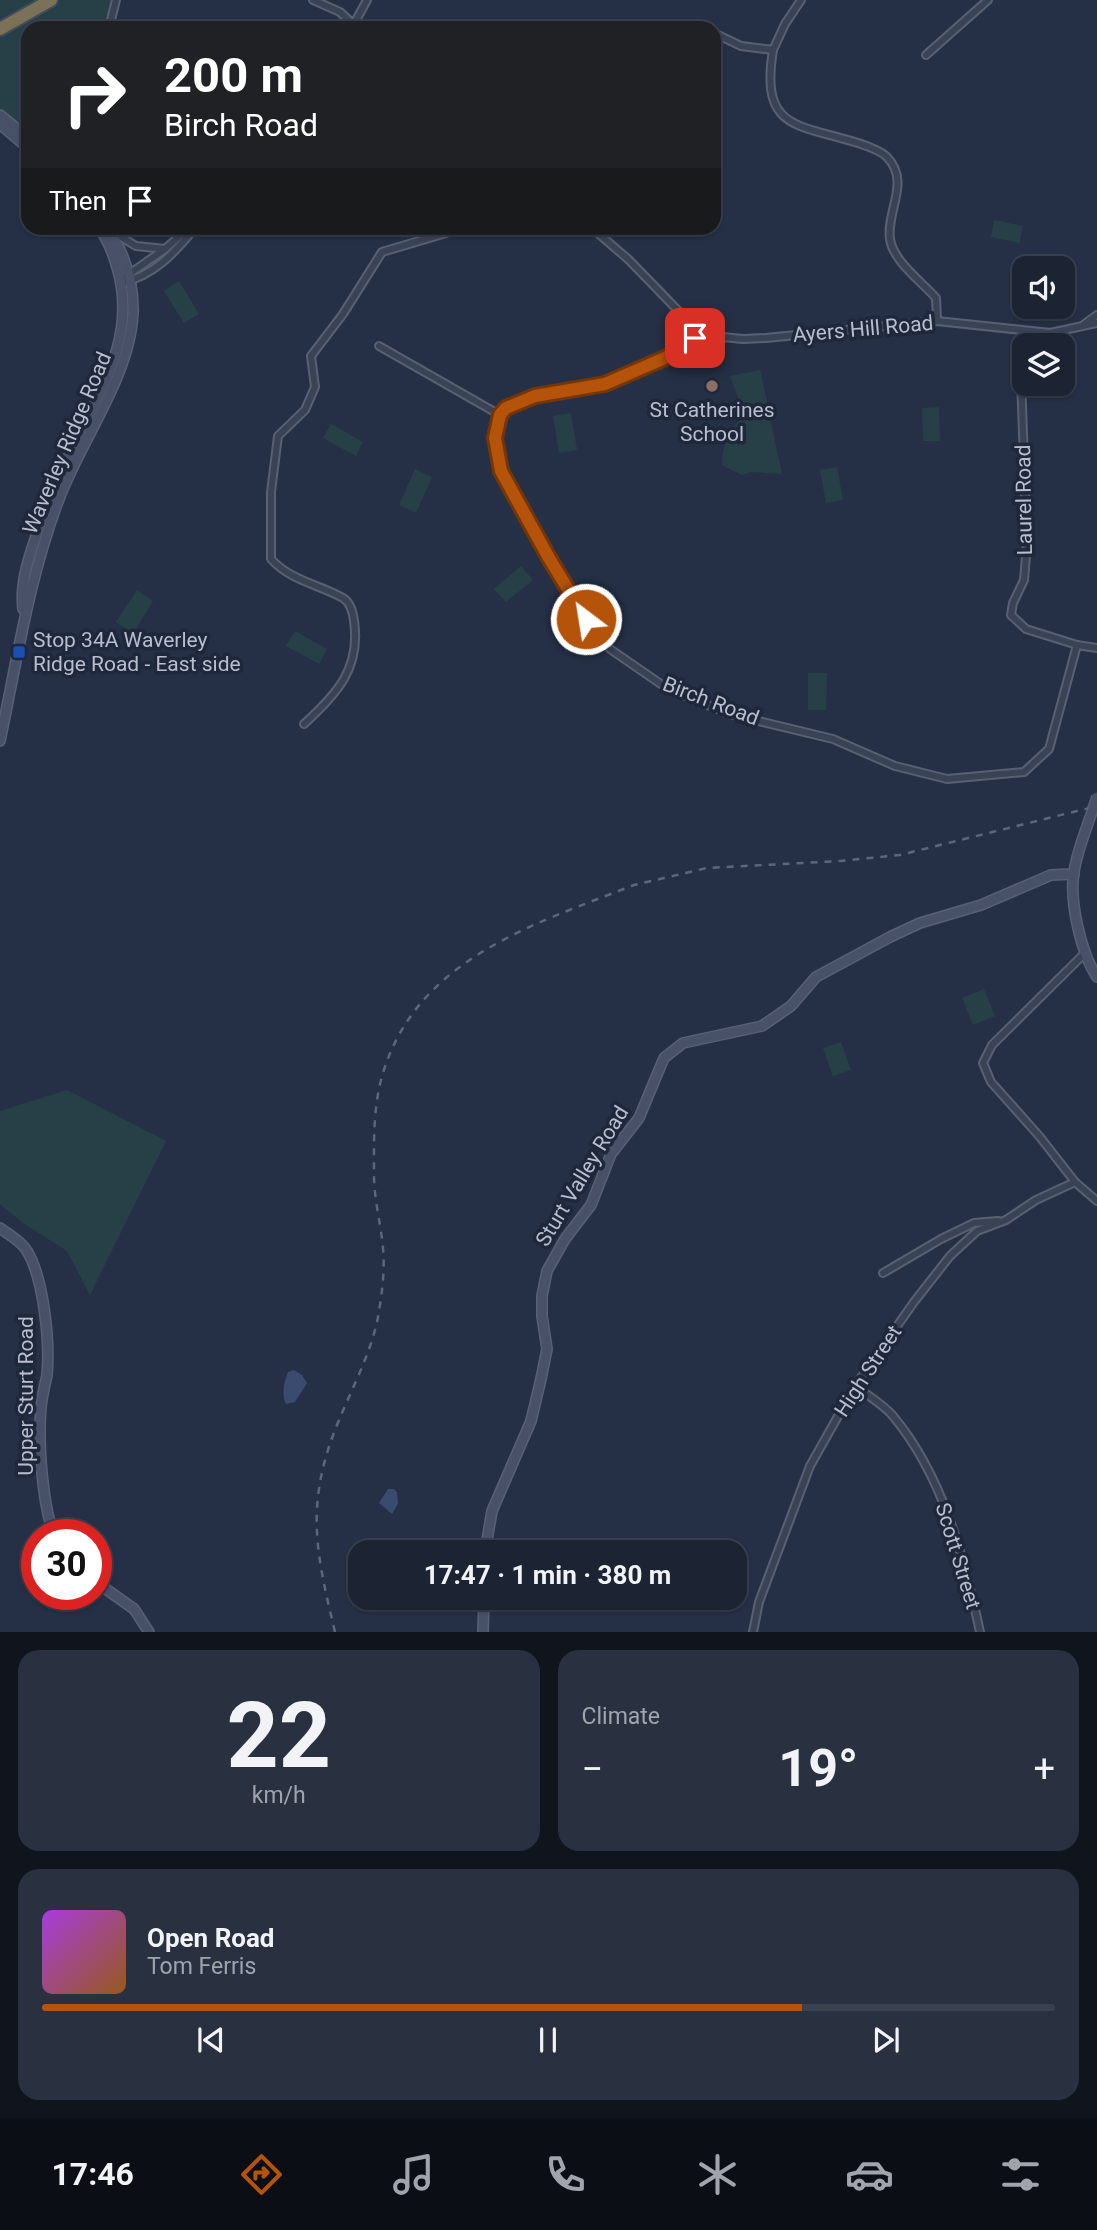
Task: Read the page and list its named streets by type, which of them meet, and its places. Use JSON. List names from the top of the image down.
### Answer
{
  "streets": {
    "street": [
      "Ayers Hill Road",
      "Waverley Ridge Road",
      "Laurel Road",
      "Birch Road",
      "Sturt Valley Road",
      "High Street",
      "Upper Sturt Road",
      "Scott Street"
    ]
  },
  "crossings": [
    ["Ayers Hill Road", "Laurel Road"],
    ["Laurel Road", "Birch Road"],
    ["High Street", "Scott Street"]
  ],
  "places": {
    "other": ["St Catherines School"],
    "transit": ["Stop 34A Waverley Ridge Road - East side"]
  },
  "page": {
    "turn": ["200 m", "Birch Road"],
    "then": "Then",
    "limit": "30",
    "trip": "17:47 · 1 min · 380 m",
    "tile": [
      ["22", "km/h"],
      "Climate"
    ],
    "heat": ["−", "19°", "+"],
    "song": ["Open Road", "Tom Ferris"],
    "tabs": "17:46"
  }
}
